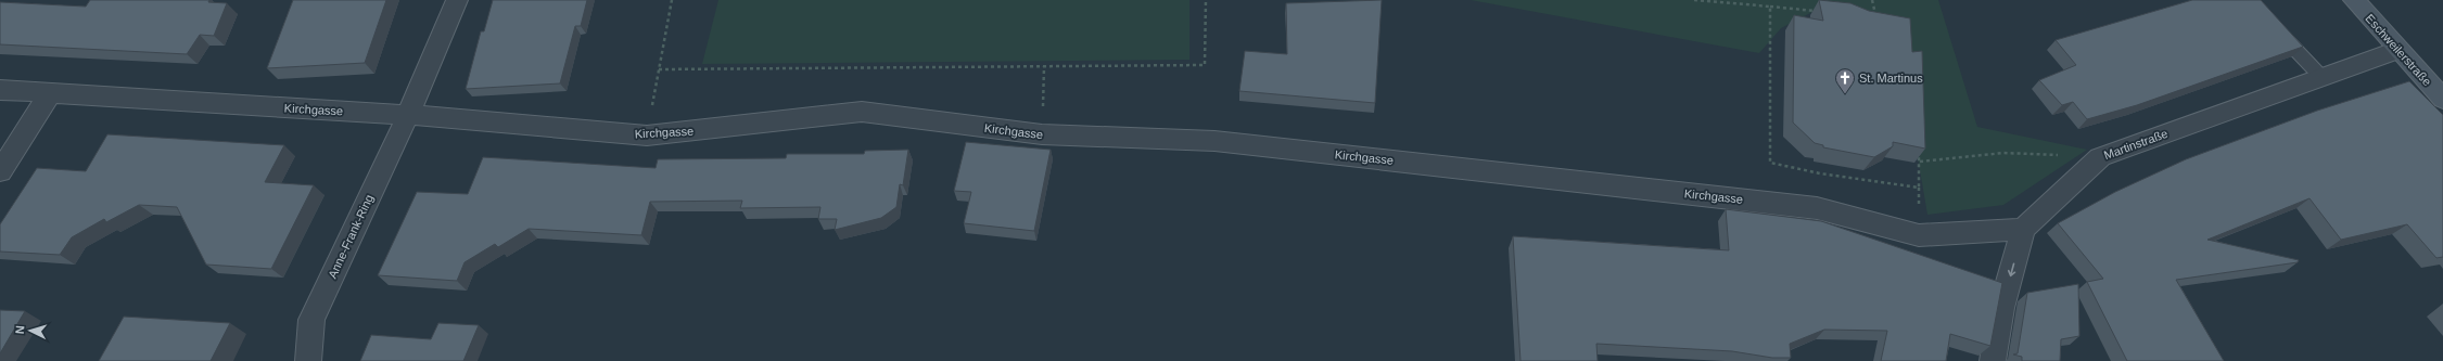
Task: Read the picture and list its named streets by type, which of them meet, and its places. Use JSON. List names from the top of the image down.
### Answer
{
  "streets": {
    "street": [
      "Eschweilerstraße",
      "Kirchgasse",
      "Martinstraße",
      "Anne-Frank-Ring"
    ]
  },
  "crossings": [
    ["Eschweilerstraße", "Martinstraße"],
    ["Kirchgasse", "Martinstraße"],
    ["Kirchgasse", "Anne-Frank-Ring"]
  ],
  "places": {
    "church": ["St. Martinus"]
  },
  "north": "left"
}
